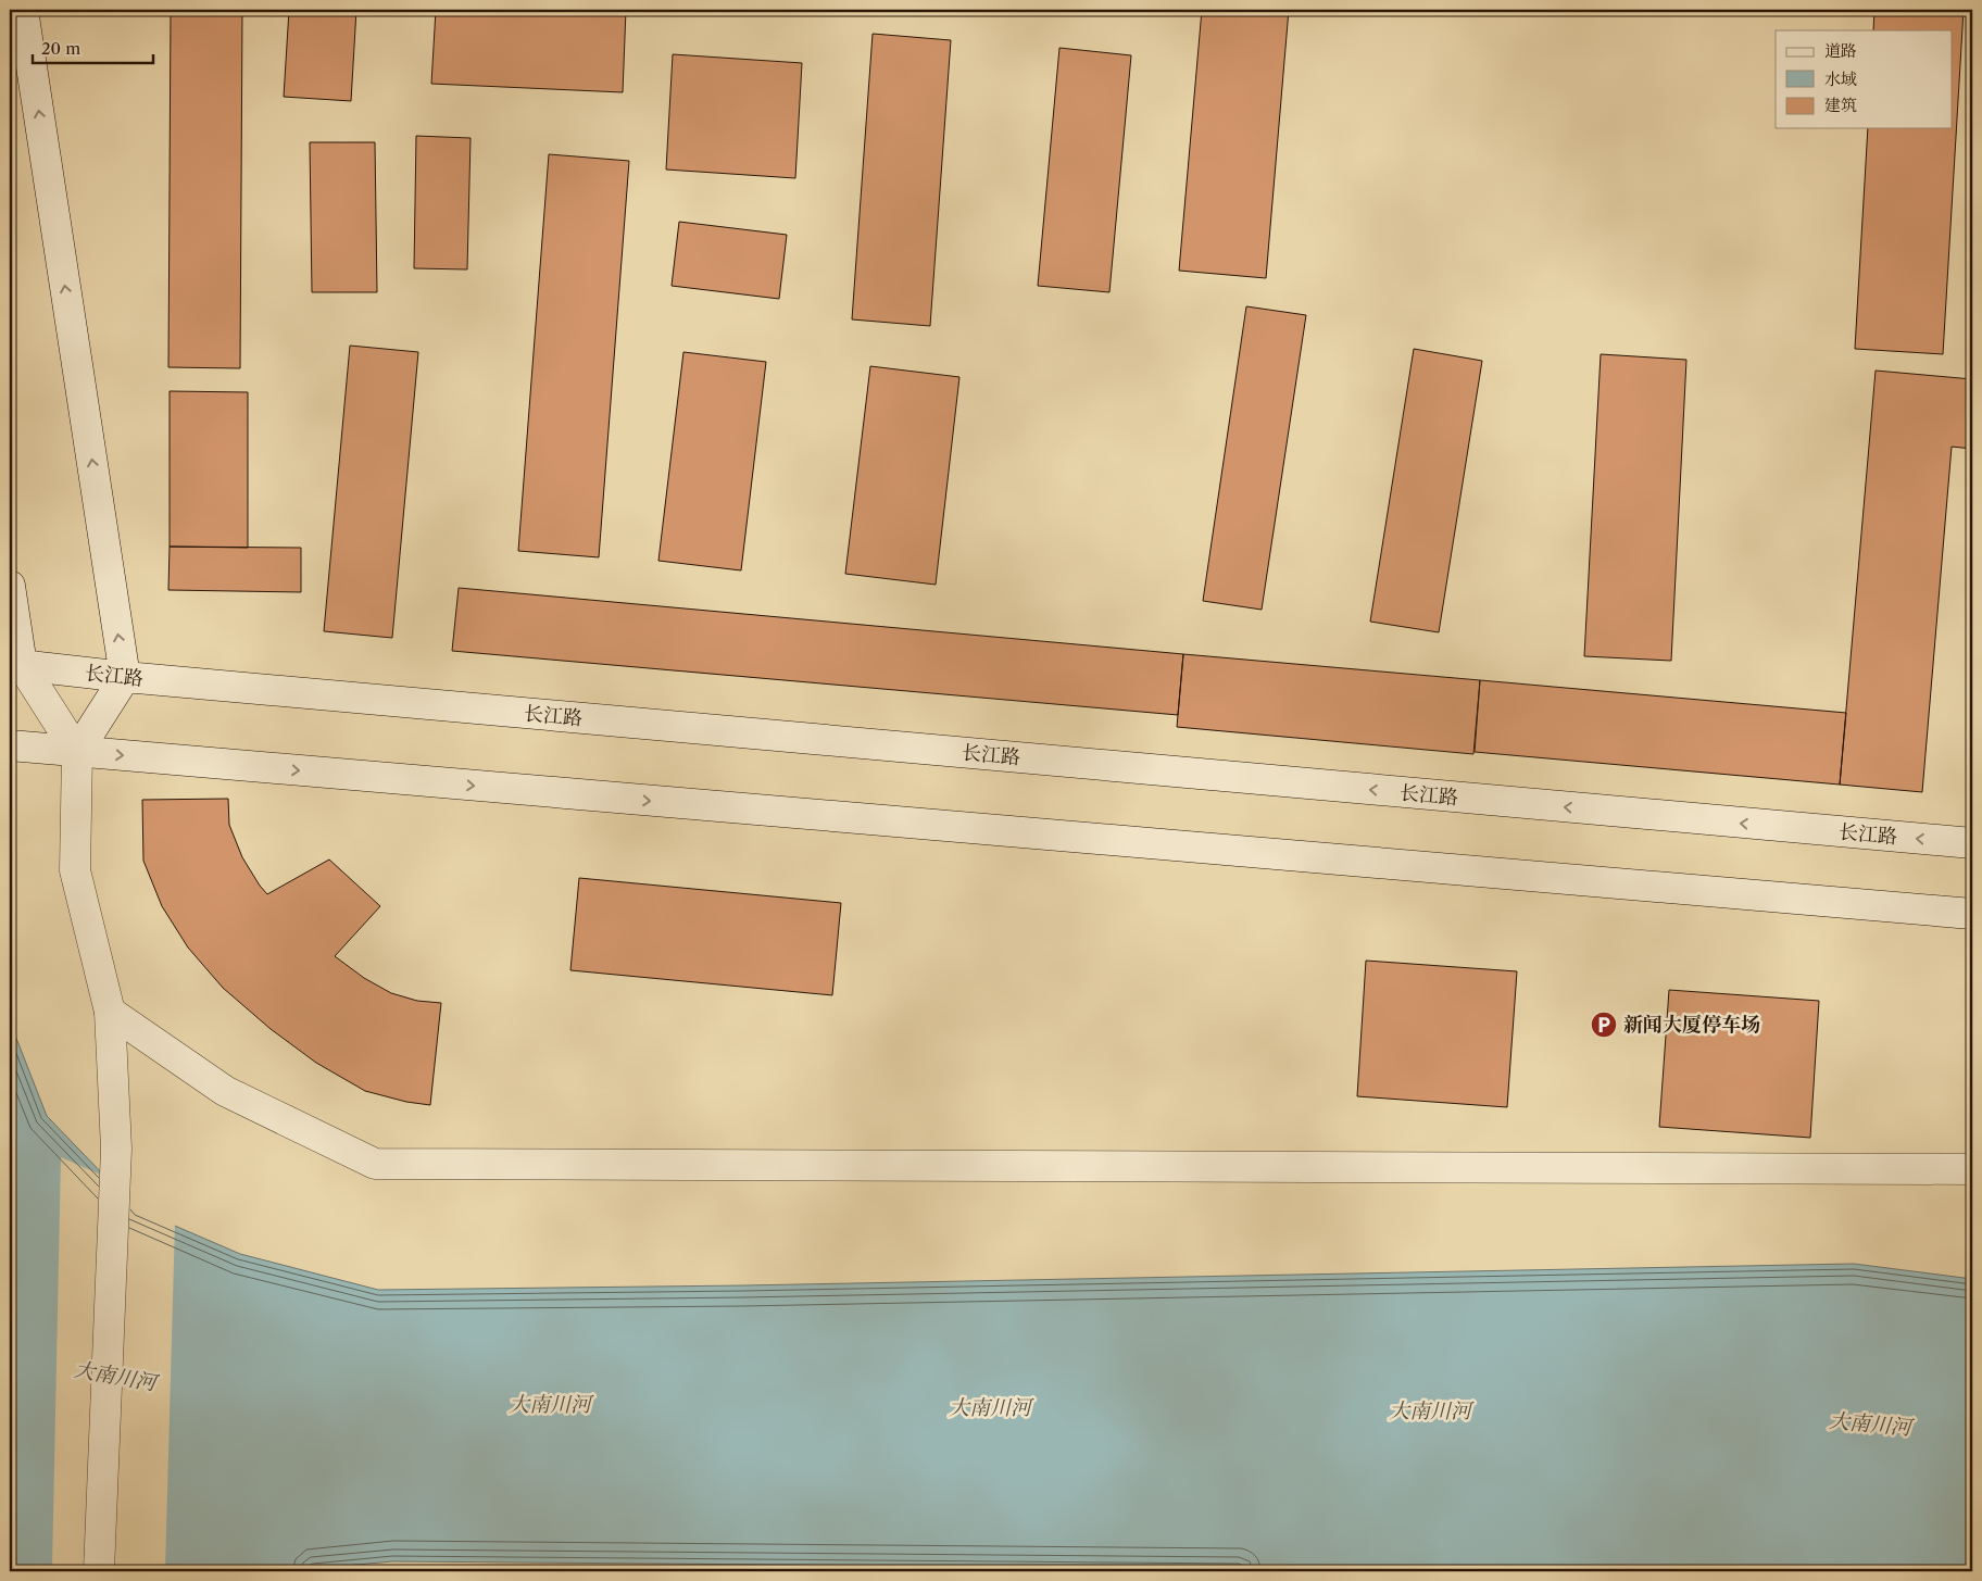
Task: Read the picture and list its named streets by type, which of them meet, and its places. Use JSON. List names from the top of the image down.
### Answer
{
  "streets": {
    "main road": ["长江路"]
  },
  "water": ["大南川河"],
  "places": {
    "parking": ["新闻大厦停车场"]
  },
  "legend": ["道路", "水域", "建筑"],
  "scale_bar": "20 m"
}
